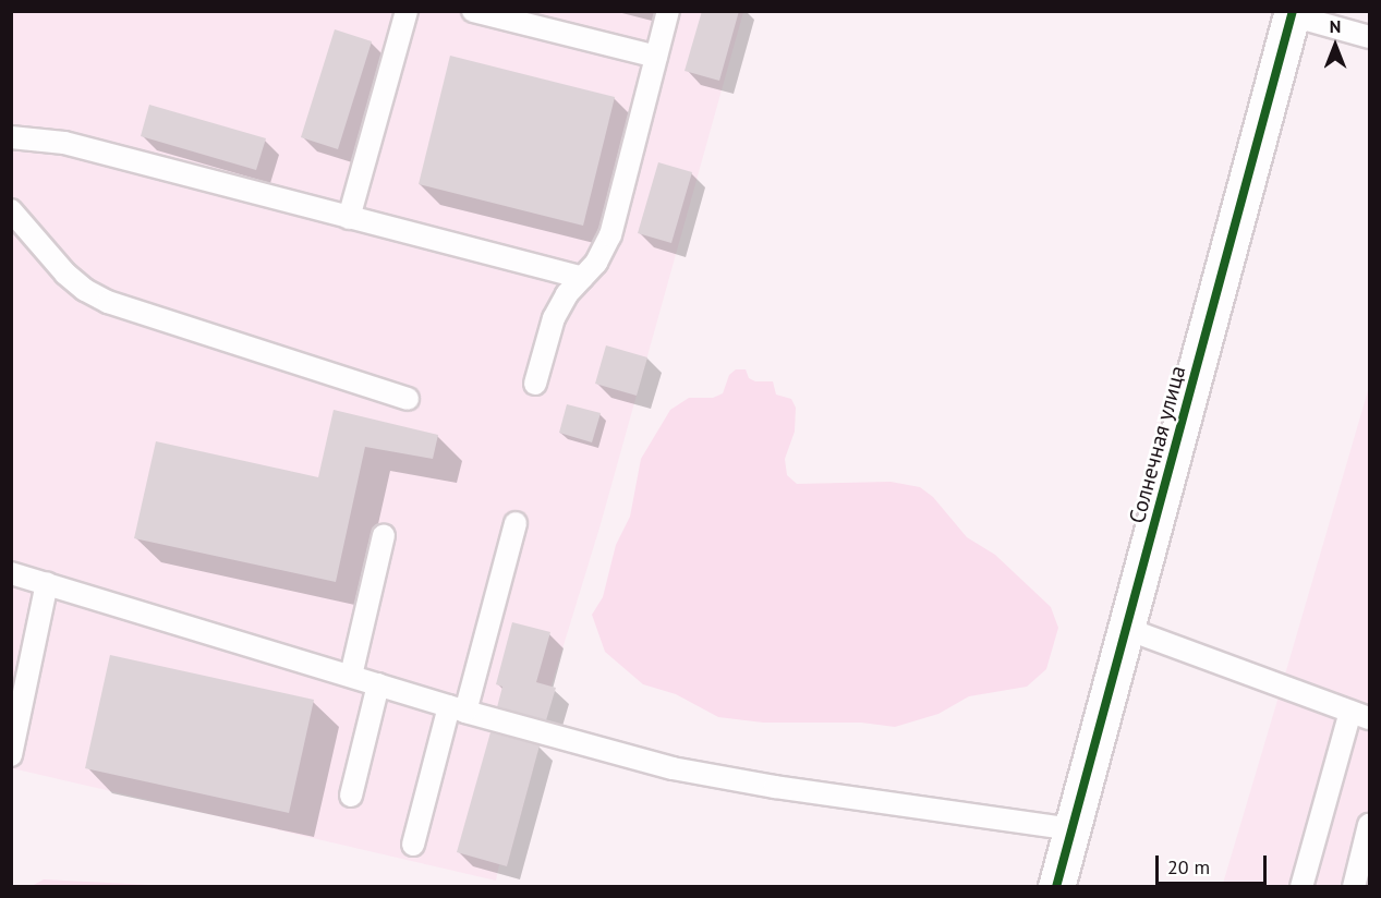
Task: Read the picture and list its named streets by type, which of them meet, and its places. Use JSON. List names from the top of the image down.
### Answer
{
  "streets": {
    "street": ["Солнечная улица"]
  },
  "scale_bar": "20 m",
  "north": "top"
}
